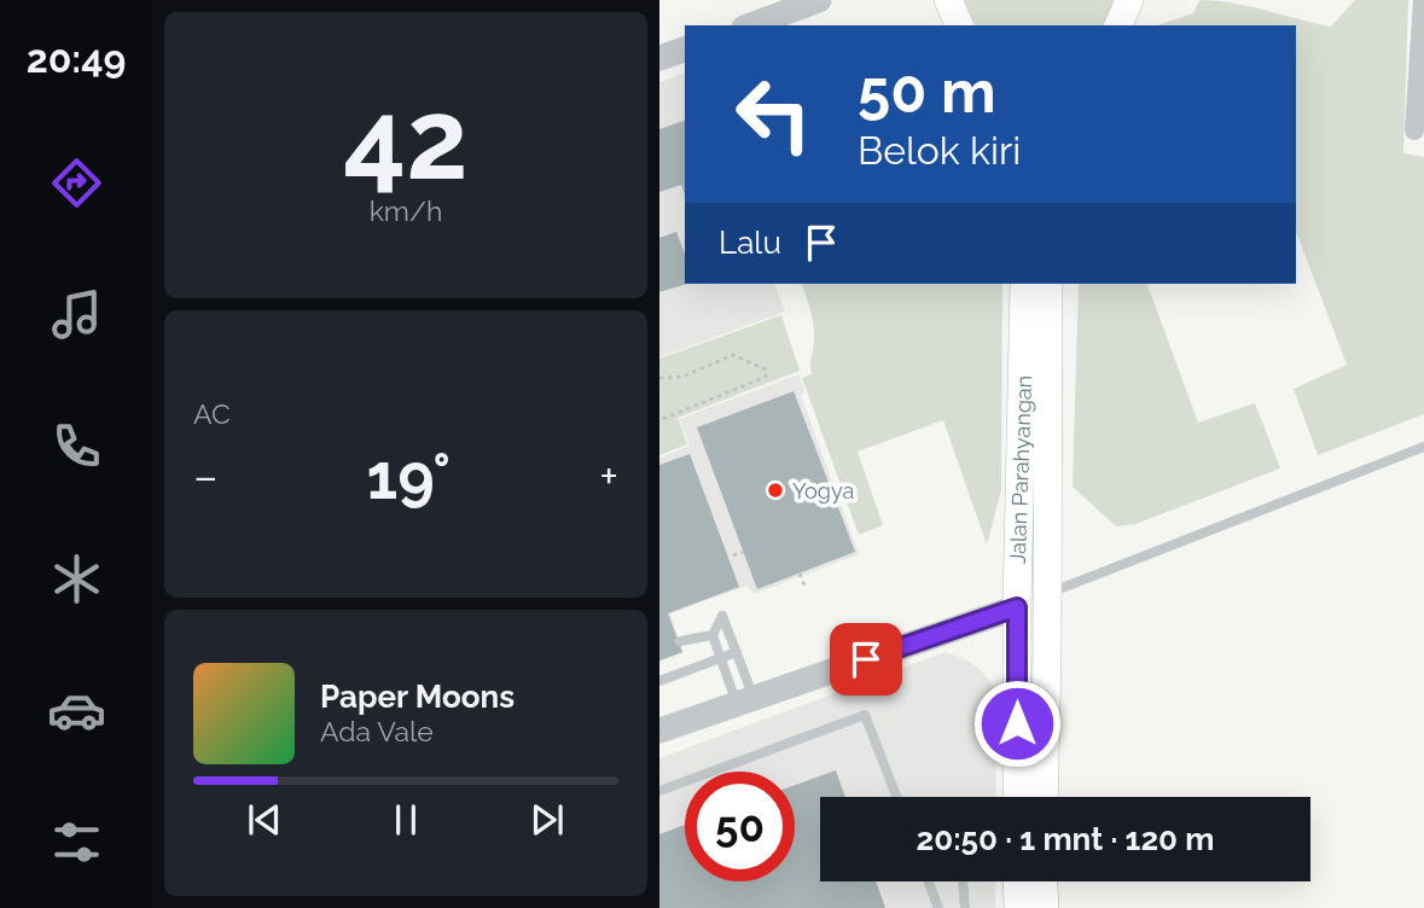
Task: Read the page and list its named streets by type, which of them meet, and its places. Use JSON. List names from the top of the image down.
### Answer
{
  "streets": {
    "main road": ["Jalan Parahyangan"]
  },
  "places": ["Yogya"],
  "page": {
    "tabs": "20:49",
    "tile": [
      ["42", "km/h"],
      "AC"
    ],
    "turn": ["50 m", "Belok kiri"],
    "then": "Lalu",
    "heat": ["−", "19°", "+"],
    "song": ["Paper Moons", "Ada Vale"],
    "limit": "50",
    "trip": "20:50 · 1 mnt · 120 m"
  }
}
